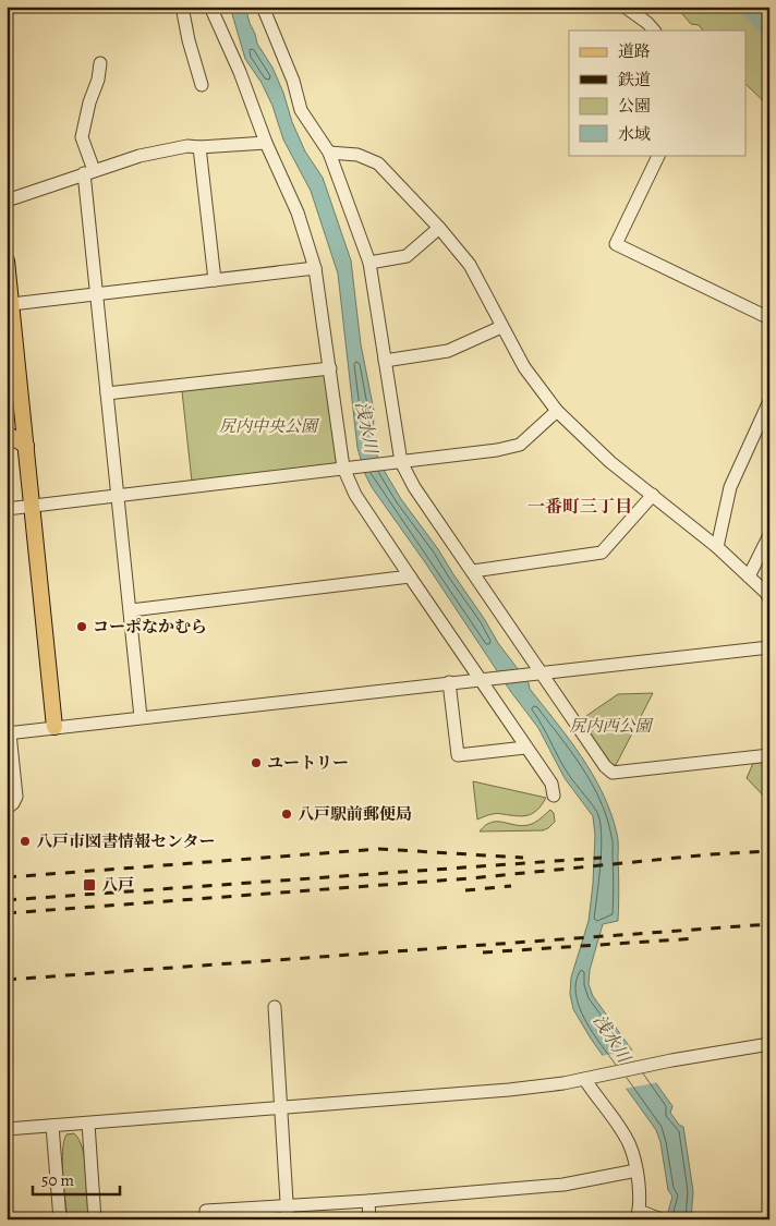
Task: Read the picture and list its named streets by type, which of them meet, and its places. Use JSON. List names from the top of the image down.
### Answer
{
  "districts": ["一番町三丁目"],
  "water": ["浅水川"],
  "parks": ["尻内中央公園", "尻内西公園"],
  "places": {
    "other": [
      "コーポなかむら",
      "ユートリー",
      "八戸駅前郵便局",
      "八戸市図書情報センター"
    ],
    "transit": ["八戸"]
  },
  "legend": [
    "道路",
    "鉄道",
    "公園",
    "水域"
  ],
  "scale_bar": "50 m"
}
